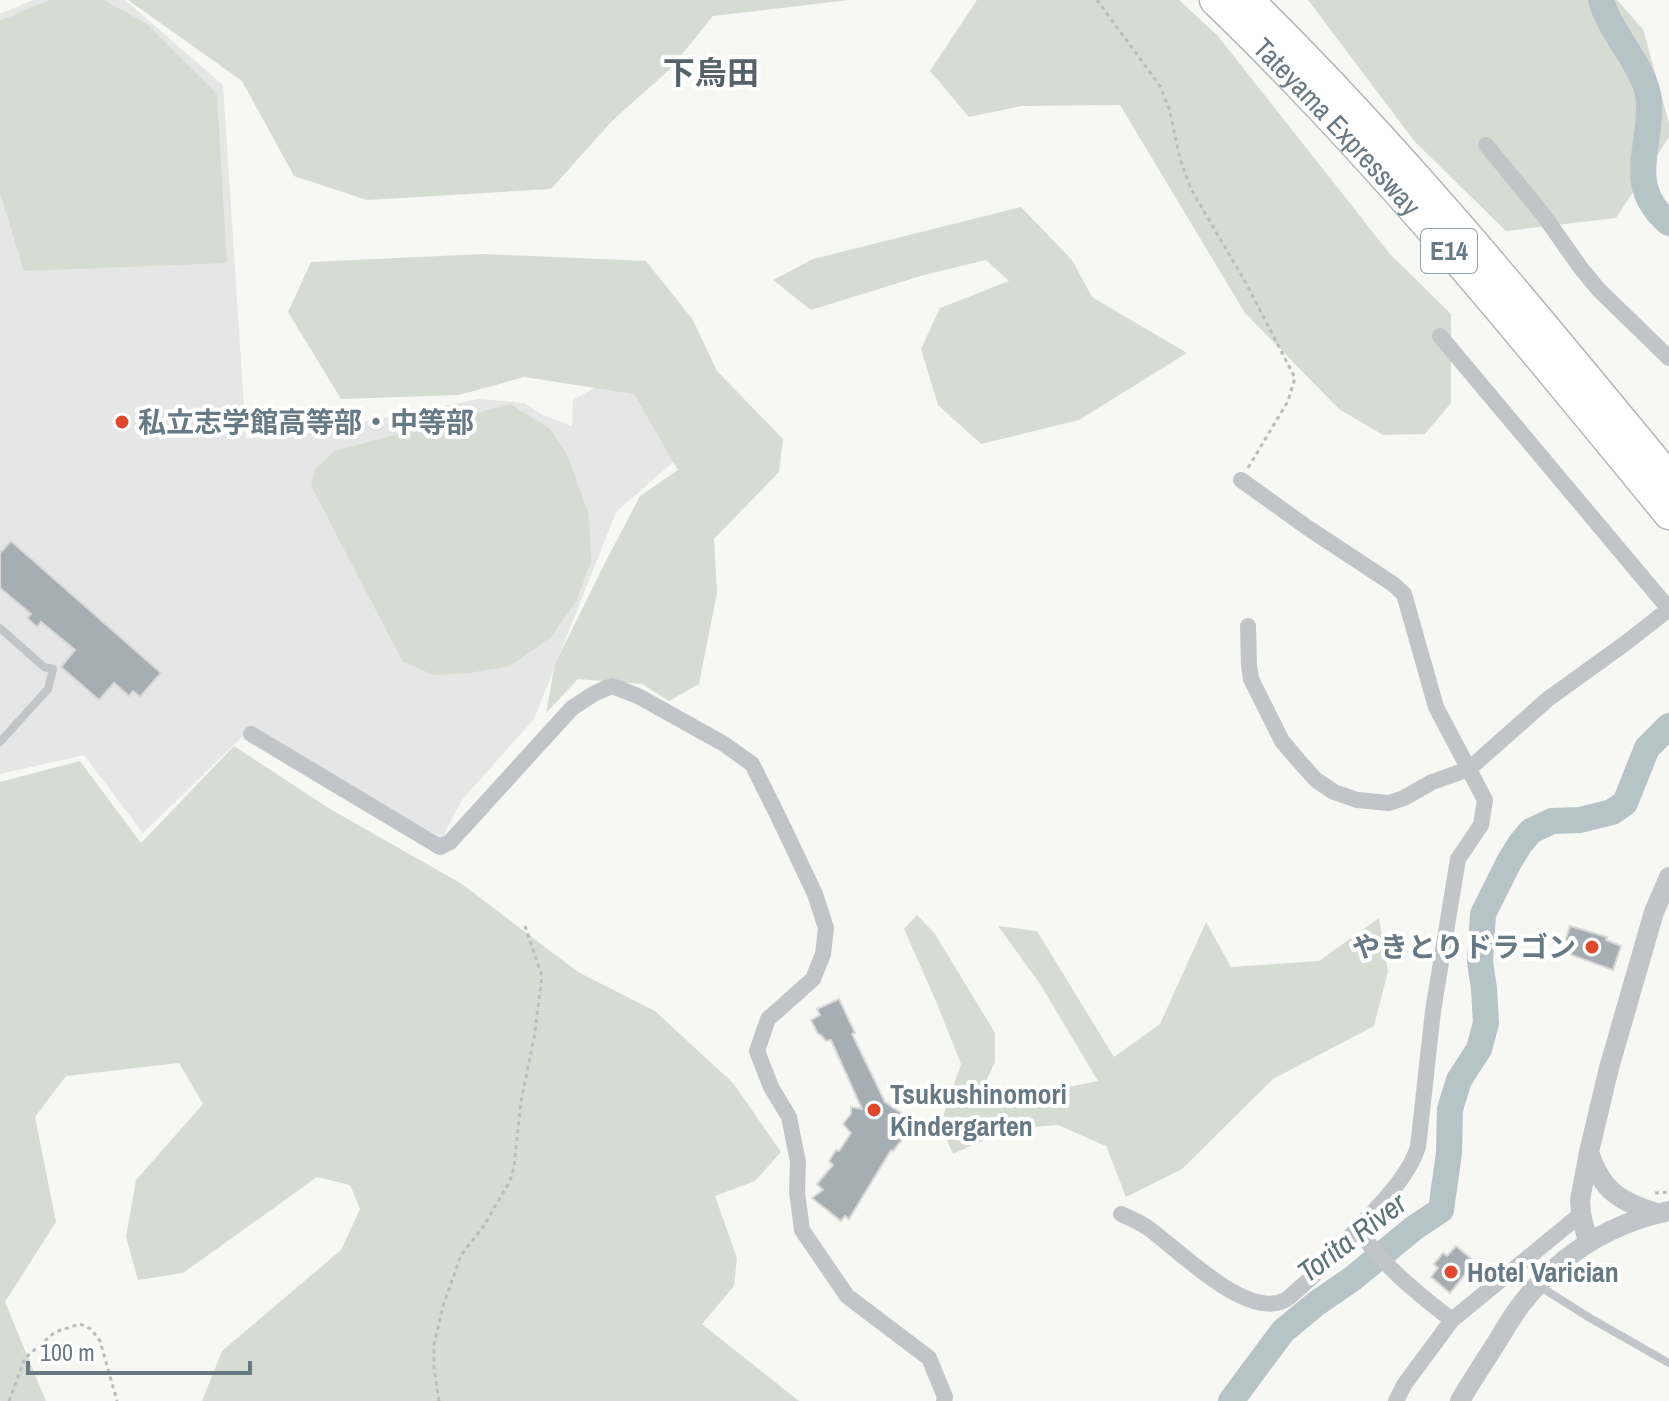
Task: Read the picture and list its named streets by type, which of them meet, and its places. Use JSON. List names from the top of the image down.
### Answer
{
  "streets": {
    "highway": ["Tateyama Expressway", "E14"]
  },
  "districts": ["下烏田"],
  "water": ["Torita River"],
  "places": [
    "私立志学館高等部・中等部",
    "やきとりドラゴン",
    "Tsukushinomori Kindergarten",
    "Hotel Varician"
  ],
  "scale_bar": "100 m"
}
